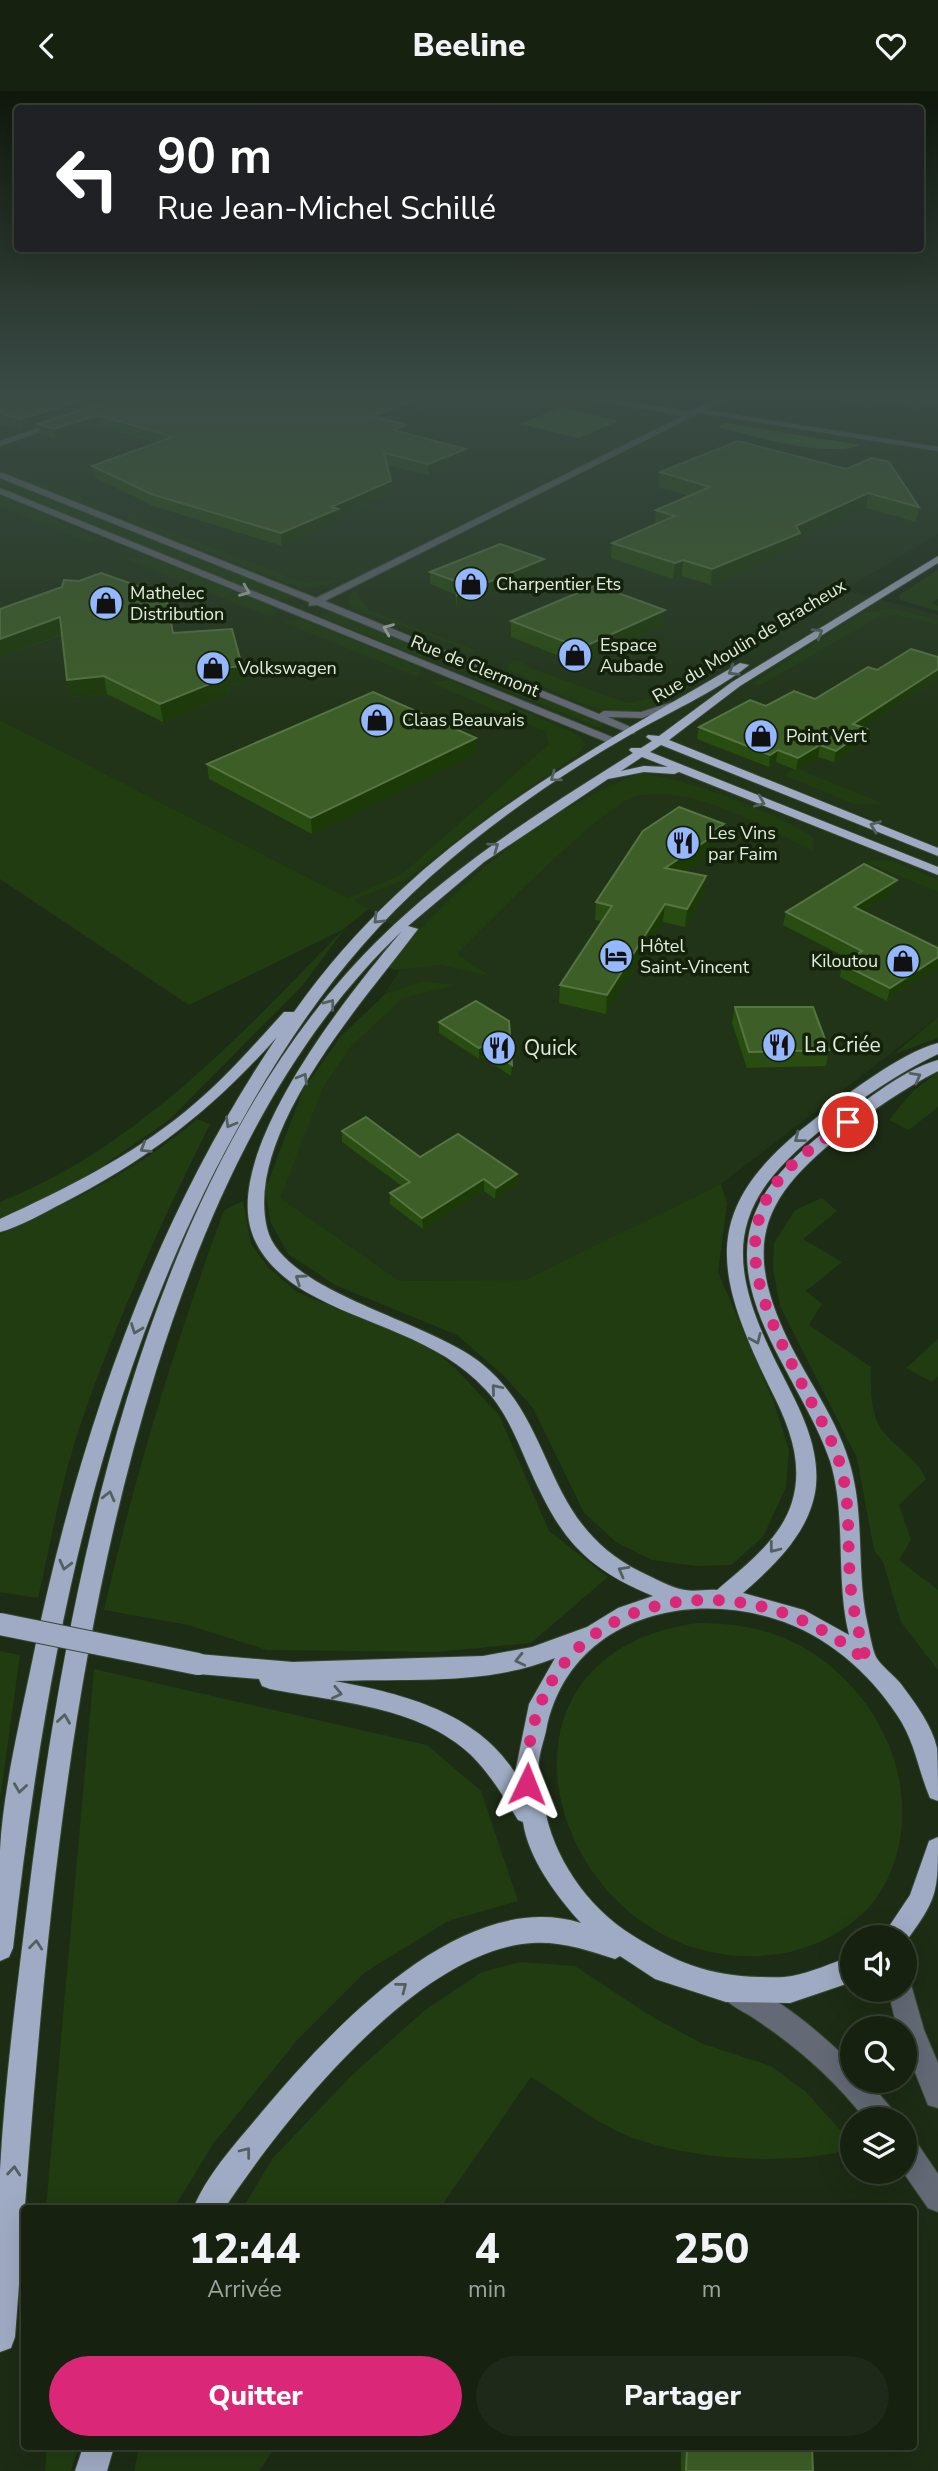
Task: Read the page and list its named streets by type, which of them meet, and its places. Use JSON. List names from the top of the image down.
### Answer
{
  "streets": {
    "main road": ["Rue du Moulin de Bracheux", "Rue de Clermont"]
  },
  "crossings": [
    ["Rue du Moulin de Bracheux", "Rue de Clermont"]
  ],
  "places": {
    "shop": [
      "Charpentier Ets",
      "Mathelec Distribution",
      "Espace Aubade",
      "Volkswagen",
      "Claas Beauvais",
      "Point Vert",
      "Kiloutou"
    ],
    "restaurant": ["Les Vins par Faim", "La Criée", "Quick"],
    "hotel": ["Hôtel Saint-Vincent"]
  },
  "page": {
    "header": "Beeline",
    "turn": ["90 m", "Rue Jean-Michel Schillé"],
    "eta": [
      "12:44",
      "Arrivée",
      "4",
      "min",
      "250",
      "m"
    ],
    "buttons": ["Quitter", "Partager"]
  }
}
